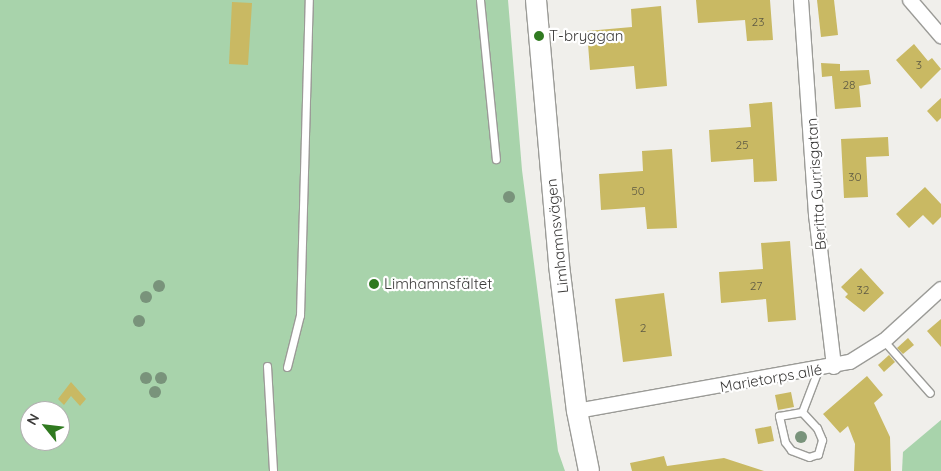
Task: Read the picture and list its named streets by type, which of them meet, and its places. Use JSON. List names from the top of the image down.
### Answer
{
  "streets": {
    "main road": ["Limhamnsvägen"],
    "street": ["Beritta Gurrisgatan", "Marietorps allé"]
  },
  "crossings": [
    ["Beritta Gurrisgatan", "Marietorps allé"],
    ["Limhamnsvägen", "Marietorps allé"]
  ],
  "places": ["T-bryggan", "Limhamnsfältet"],
  "house_numbers": [
    "23",
    "3",
    "28",
    "25",
    "30",
    "50",
    "27",
    "32",
    "2"
  ],
  "north": "top left"
}
